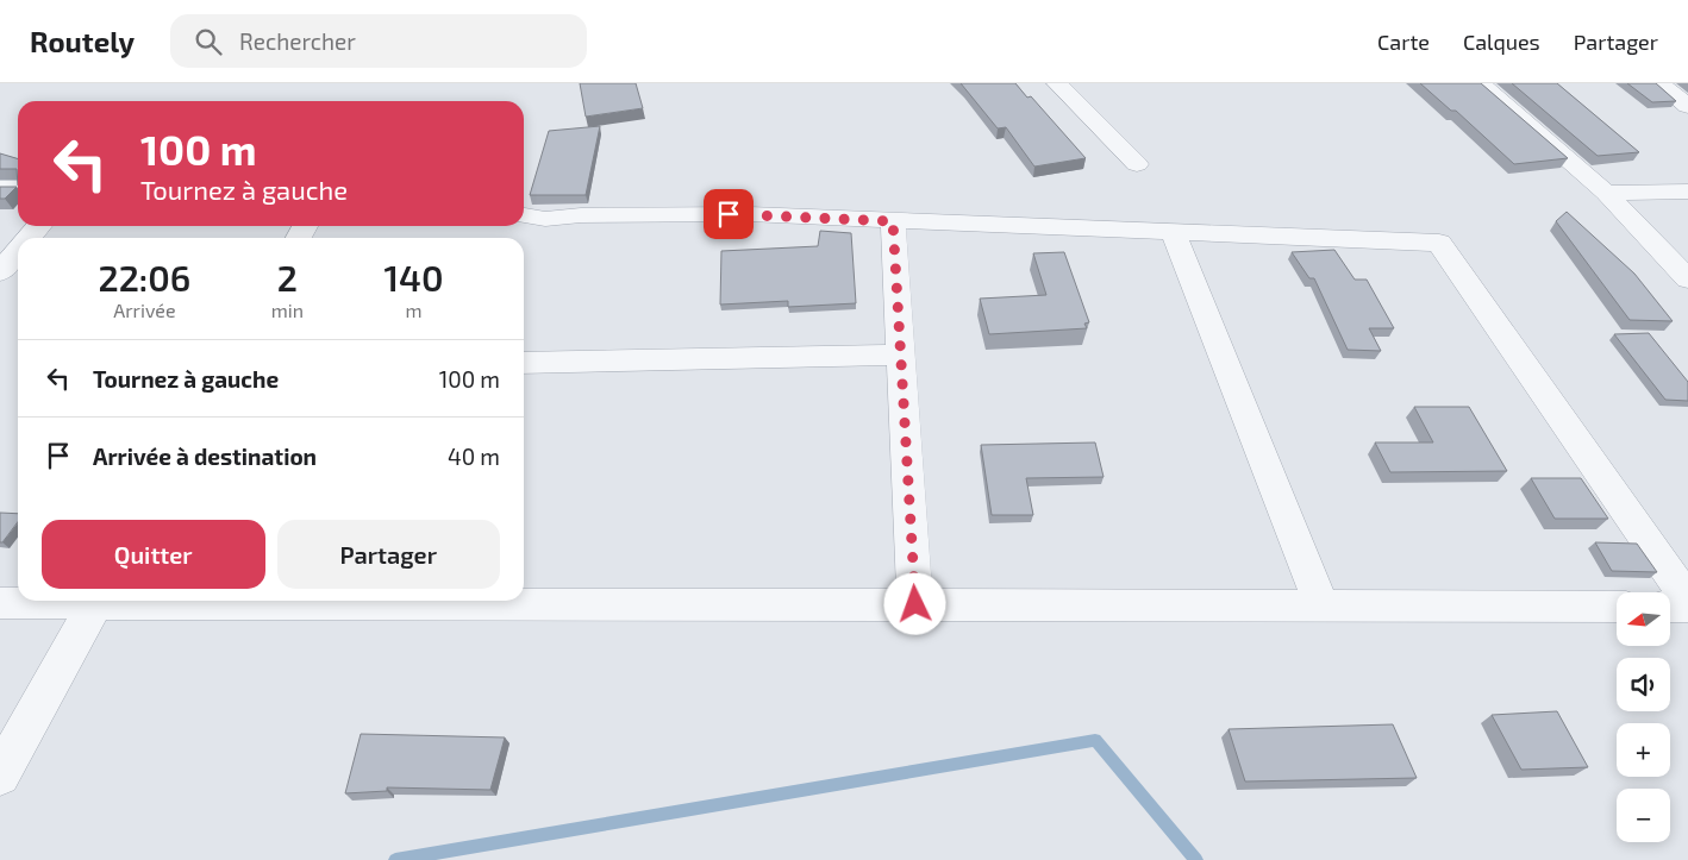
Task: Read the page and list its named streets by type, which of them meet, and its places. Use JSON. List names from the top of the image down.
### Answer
{
  "north": "left",
  "page": {
    "header": "Routely",
    "search": "Rechercher",
    "nav": ["Carte", "Calques", "Partager"],
    "turn": ["100 m", "Tournez à gauche"],
    "eta": [
      "22:06",
      "Arrivée",
      "2",
      "min",
      "140",
      "m"
    ],
    "list": [
      {
        "name": "Tournez à gauche",
        "value": "100 m"
      },
      {
        "name": "Arrivée à destination",
        "value": "40 m"
      }
    ],
    "buttons": ["Quitter", "Partager"],
    "map_buttons": ["+", "−"]
  }
}
